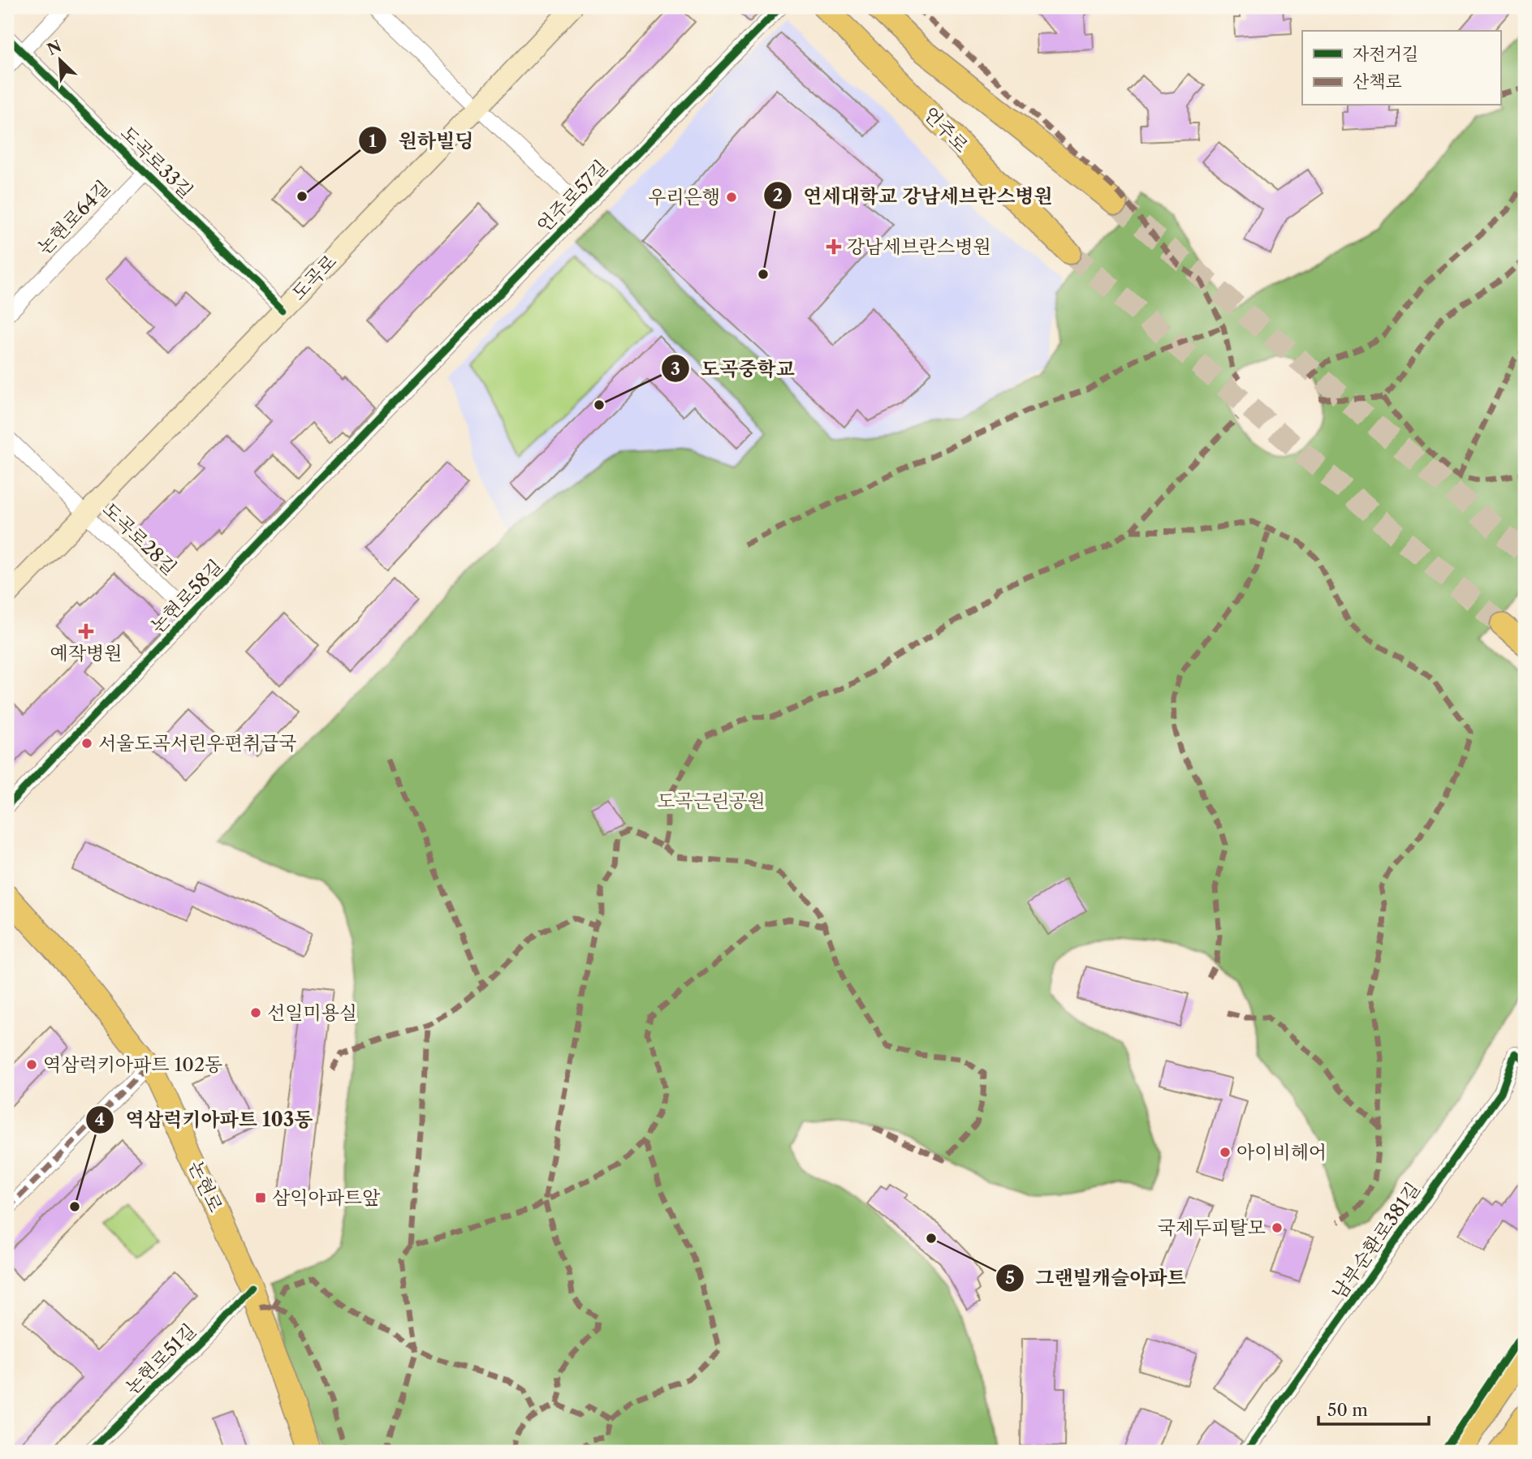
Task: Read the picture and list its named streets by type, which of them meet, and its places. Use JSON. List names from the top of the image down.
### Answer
{
  "streets": {
    "main road": ["언주로", "도곡로", "논현로"],
    "street": [
      "도곡로33길",
      "언주로57길",
      "논현로64길",
      "도곡로28길",
      "논현로58길",
      "남부순환로381길",
      "논현로51길"
    ]
  },
  "crossings": [
    ["도곡로33길", "논현로64길"],
    ["도곡로33길", "도곡로"],
    ["언주로57길", "논현로58길"],
    ["도곡로", "도곡로28길"],
    ["도곡로28길", "논현로58길"],
    ["논현로", "논현로51길"]
  ],
  "parks": ["도곡근린공원"],
  "places": {
    "other": [
      "원하빌딩",
      "우리은행",
      "연세대학교 강남세브란스병원",
      "도곡중학교",
      "서울도곡서린우편취급국",
      "선일미용실",
      "역삼럭키아파트 102동",
      "아이비헤어",
      "역삼럭키아파트 103동",
      "국제두피탈모",
      "그랜빌캐슬아파트"
    ],
    "health": ["강남세브란스병원", "예작병원"],
    "transit": ["삼익아파트앞"]
  },
  "legend": ["자전거길", "산책로"],
  "scale_bar": "50 m",
  "north": "top left"
}
